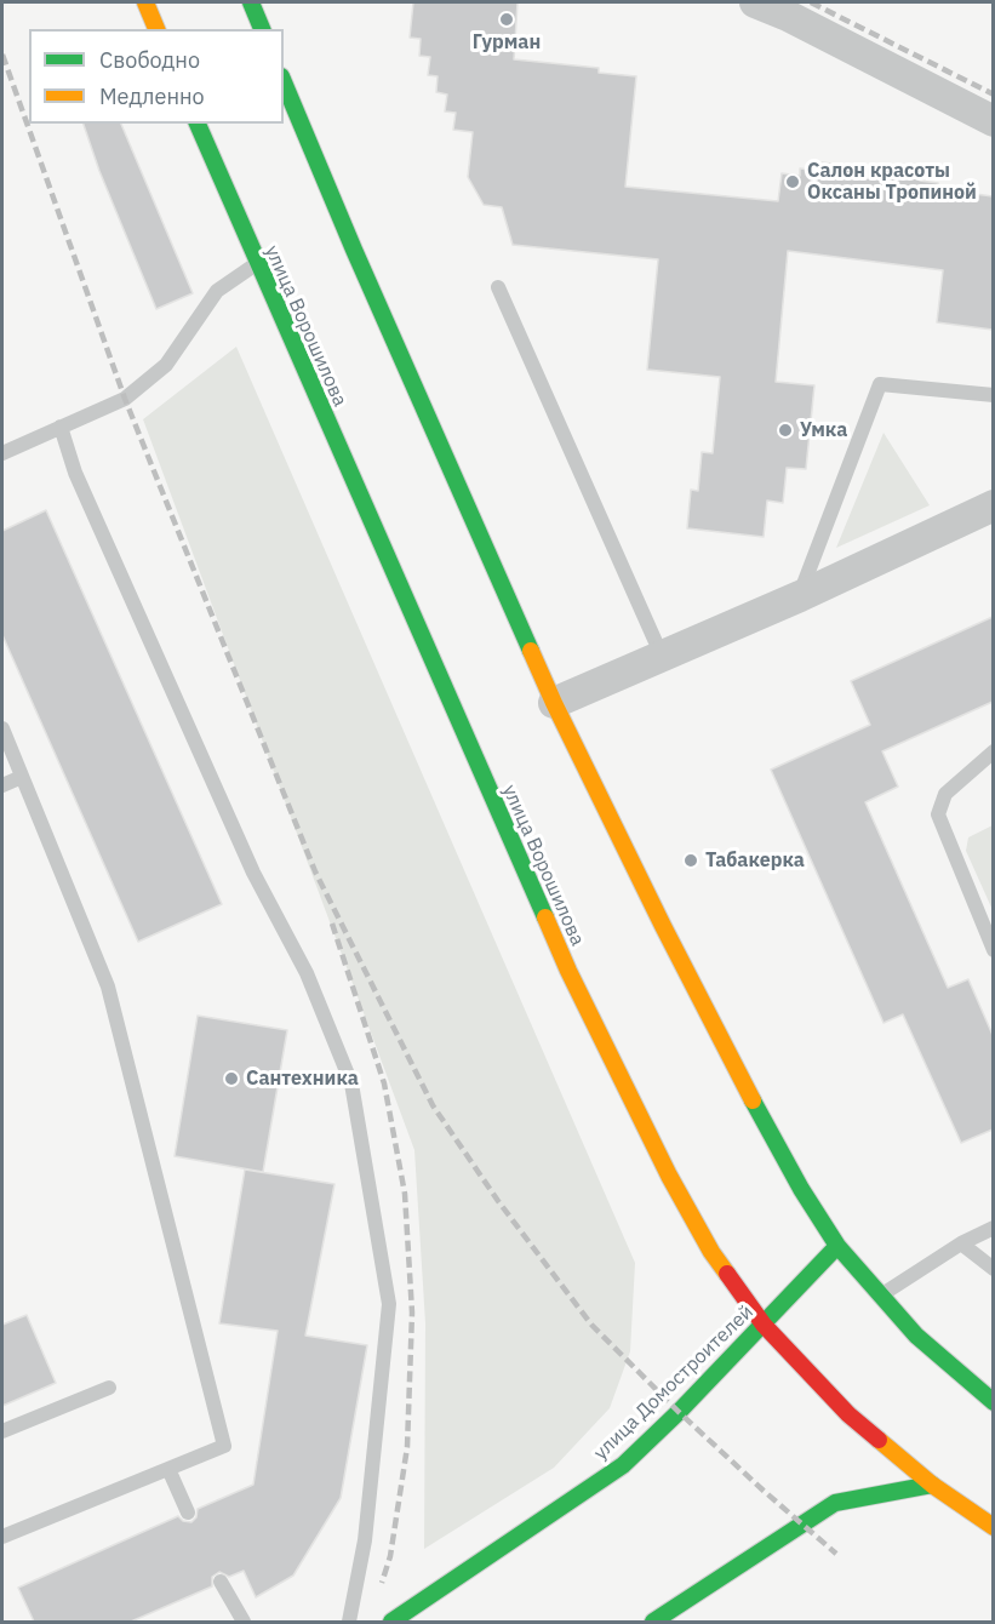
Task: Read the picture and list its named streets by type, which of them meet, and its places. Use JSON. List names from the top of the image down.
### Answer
{
  "streets": {
    "main road": ["улица Ворошилова", "улица Домостроителей"]
  },
  "crossings": [
    ["улица Ворошилова", "улица Домостроителей"]
  ],
  "places": [
    "Гурман",
    "Салон красоты Оксаны Тропиной",
    "Умка",
    "Табакерка",
    "Сантехника"
  ],
  "legend": ["Свободно", "Медленно"]
}
